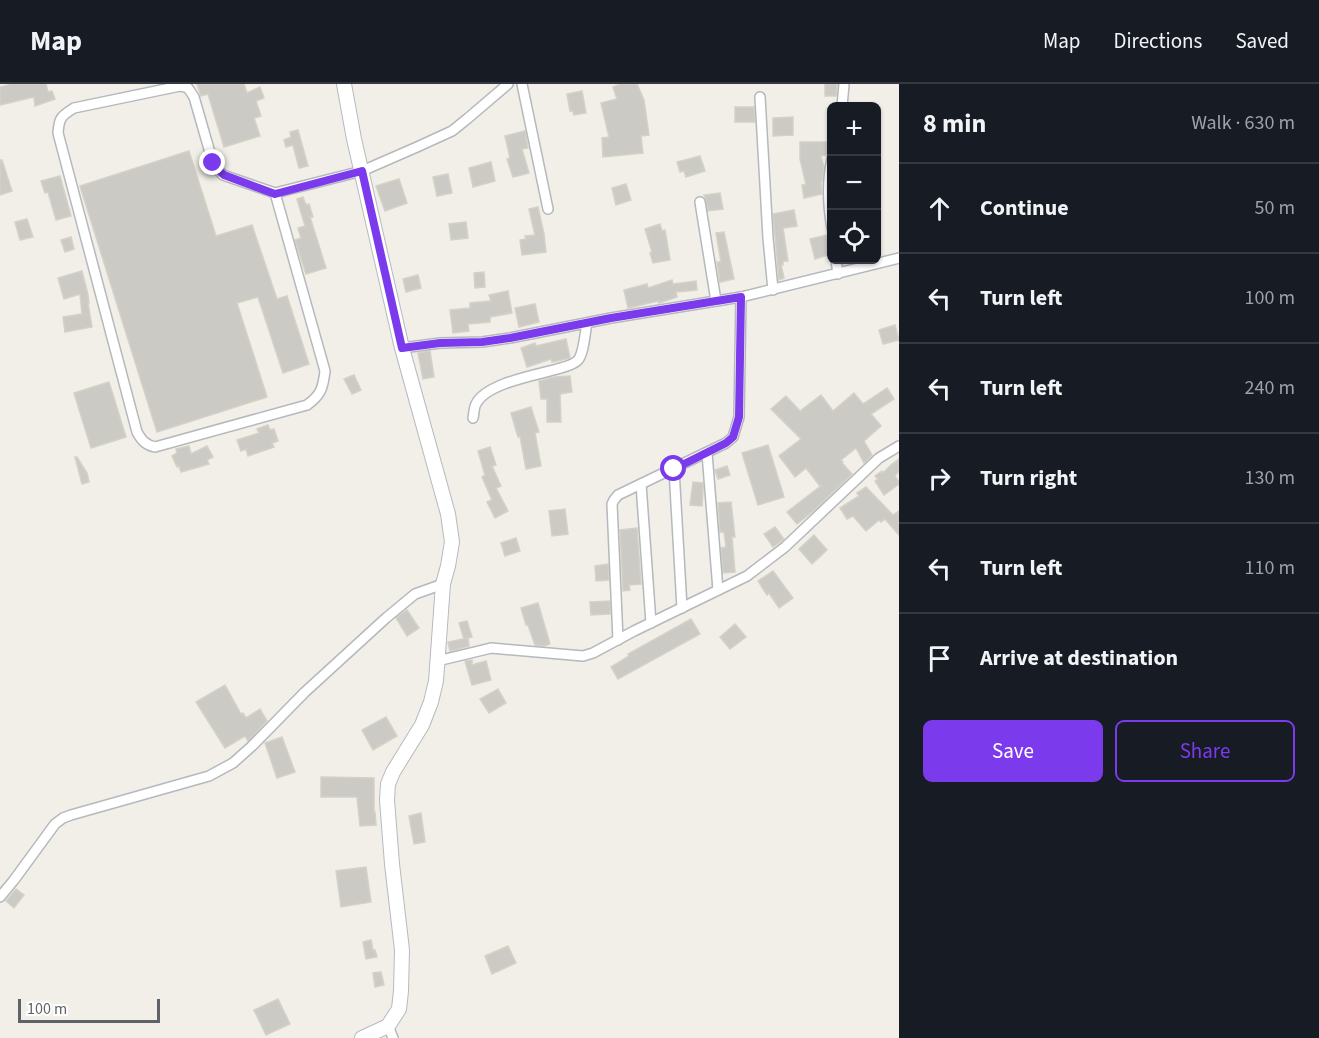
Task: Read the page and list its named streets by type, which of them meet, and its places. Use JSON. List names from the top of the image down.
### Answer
{
  "scale_bar": "100 m",
  "page": {
    "header": "Map",
    "nav": ["Map", "Directions", "Saved"],
    "heading": ["8 min", "Walk · 630 m"],
    "map_buttons": ["+", "−"],
    "list": [
      ["Continue", "50 m"],
      ["Turn left", "100 m"],
      ["Turn left", "240 m"],
      ["Turn right", "130 m"],
      ["Turn left", "110 m"],
      "Arrive at destination"
    ],
    "buttons": ["Save", "Share"],
    "scale": "100 m"
  }
}
